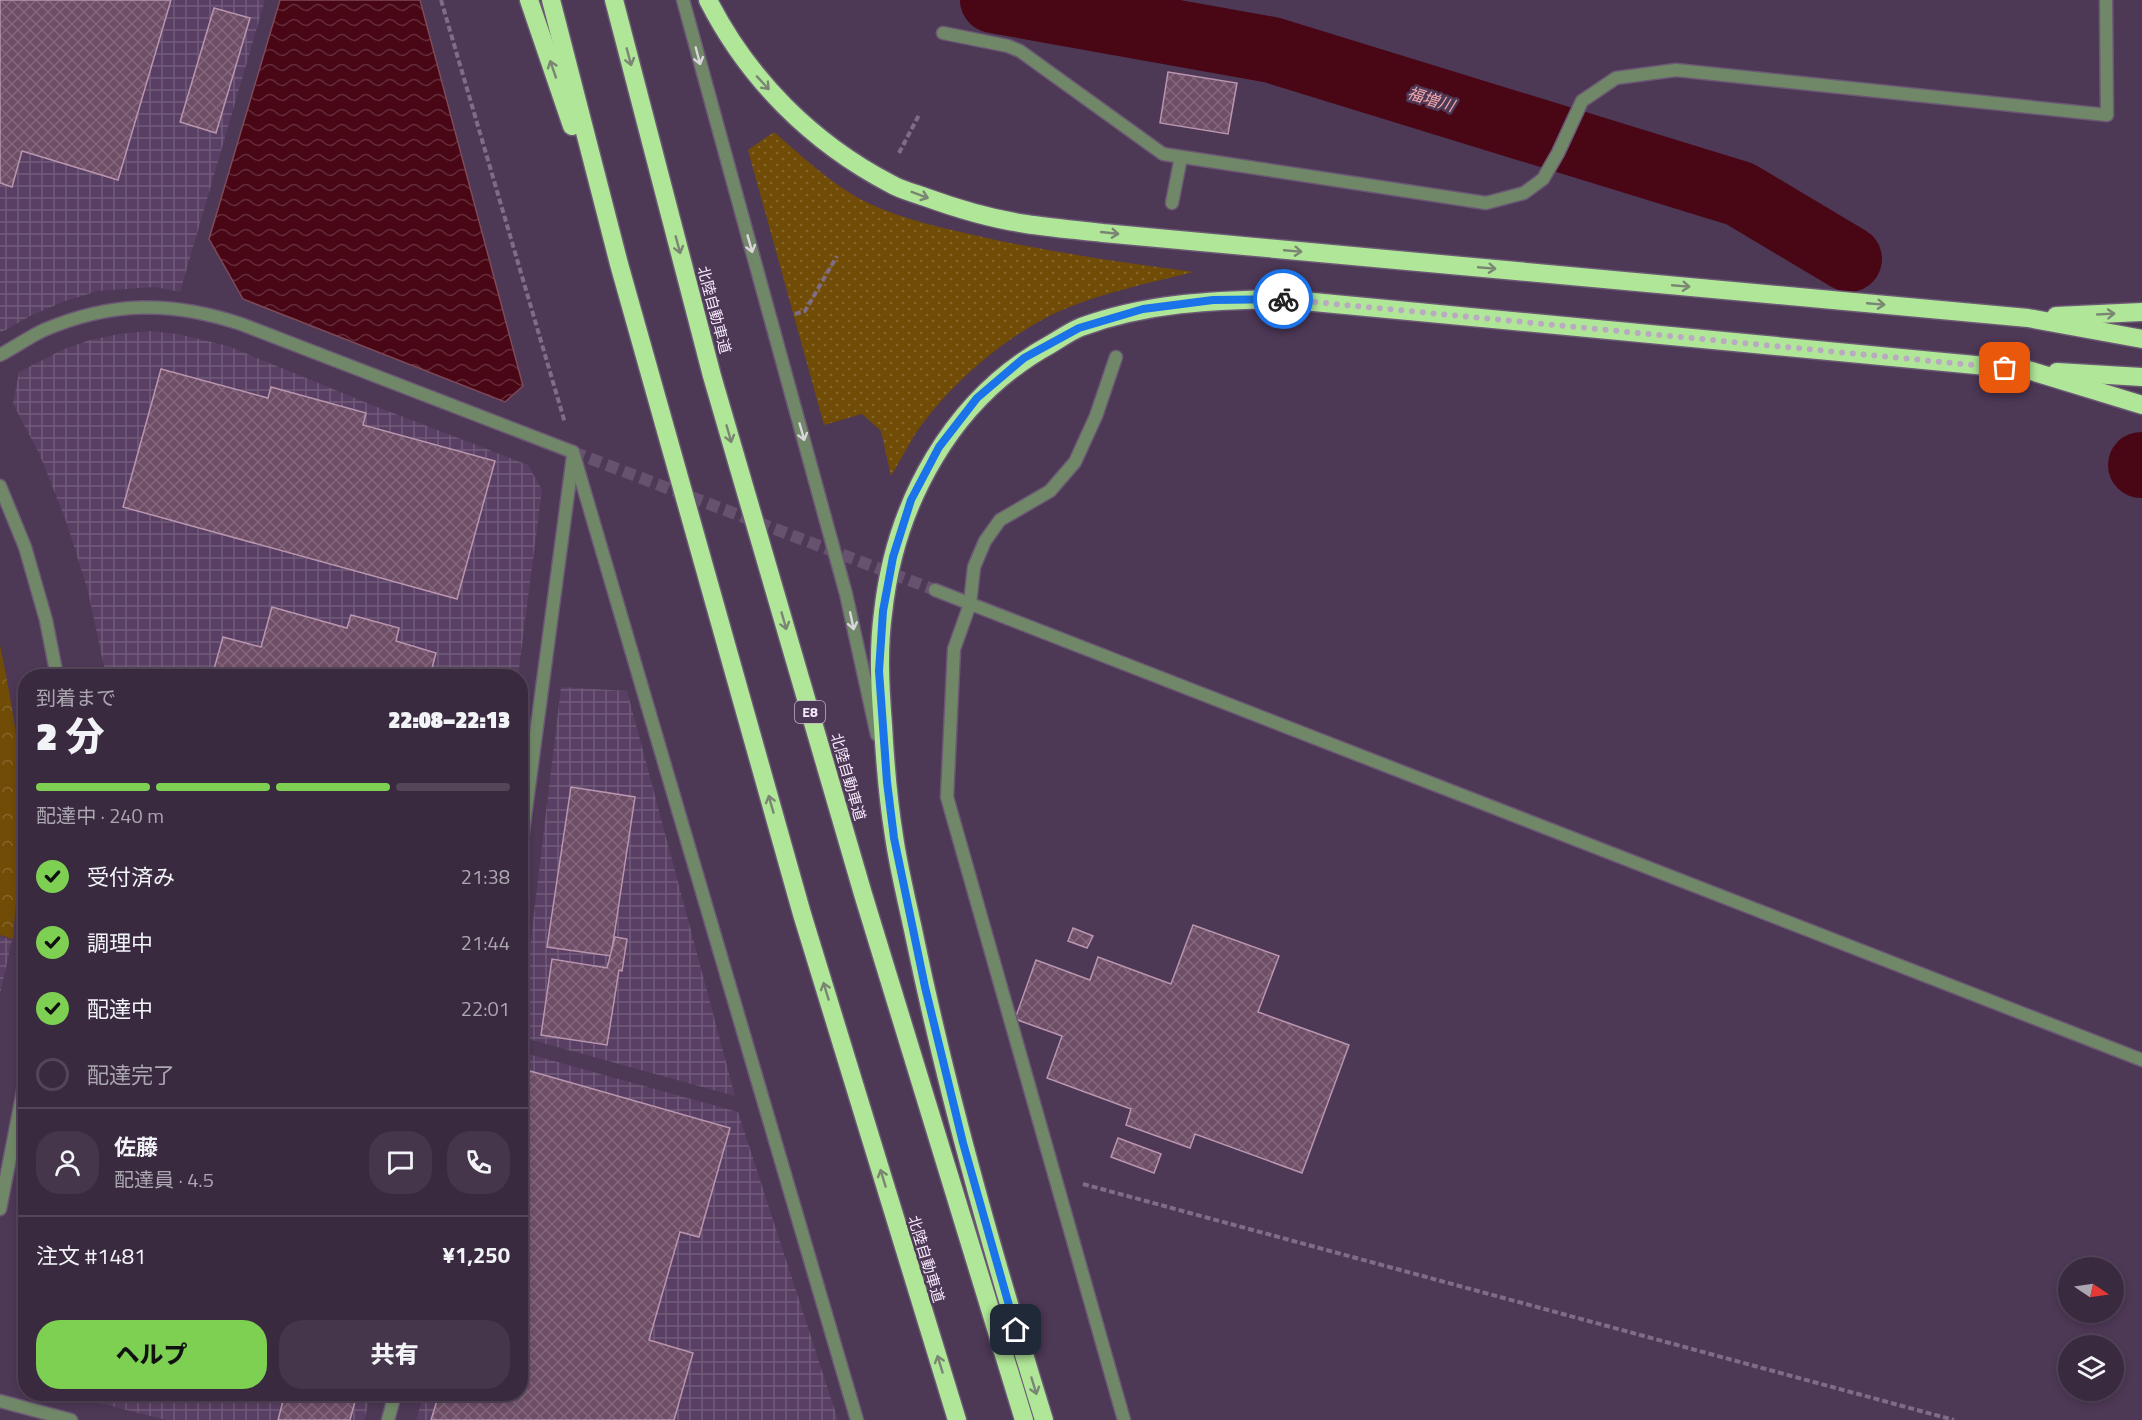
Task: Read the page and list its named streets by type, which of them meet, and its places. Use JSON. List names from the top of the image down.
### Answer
{
  "streets": {
    "highway": ["北陸自動車道", "E8"]
  },
  "water": ["福増川"],
  "north": "right",
  "page": {
    "heading": ["2 分", "到着まで", "22:08–22:13"],
    "panel": [
      "佐藤",
      "配達員 · 4.5",
      "注文 #1481",
      "¥1,250"
    ],
    "bar": "配達中 · 240 m",
    "list": [
      ["受付済み", "21:38"],
      ["調理中", "21:44"],
      ["配達中", "22:01"],
      "配達完了"
    ],
    "buttons": ["ヘルプ", "共有"]
  }
}
